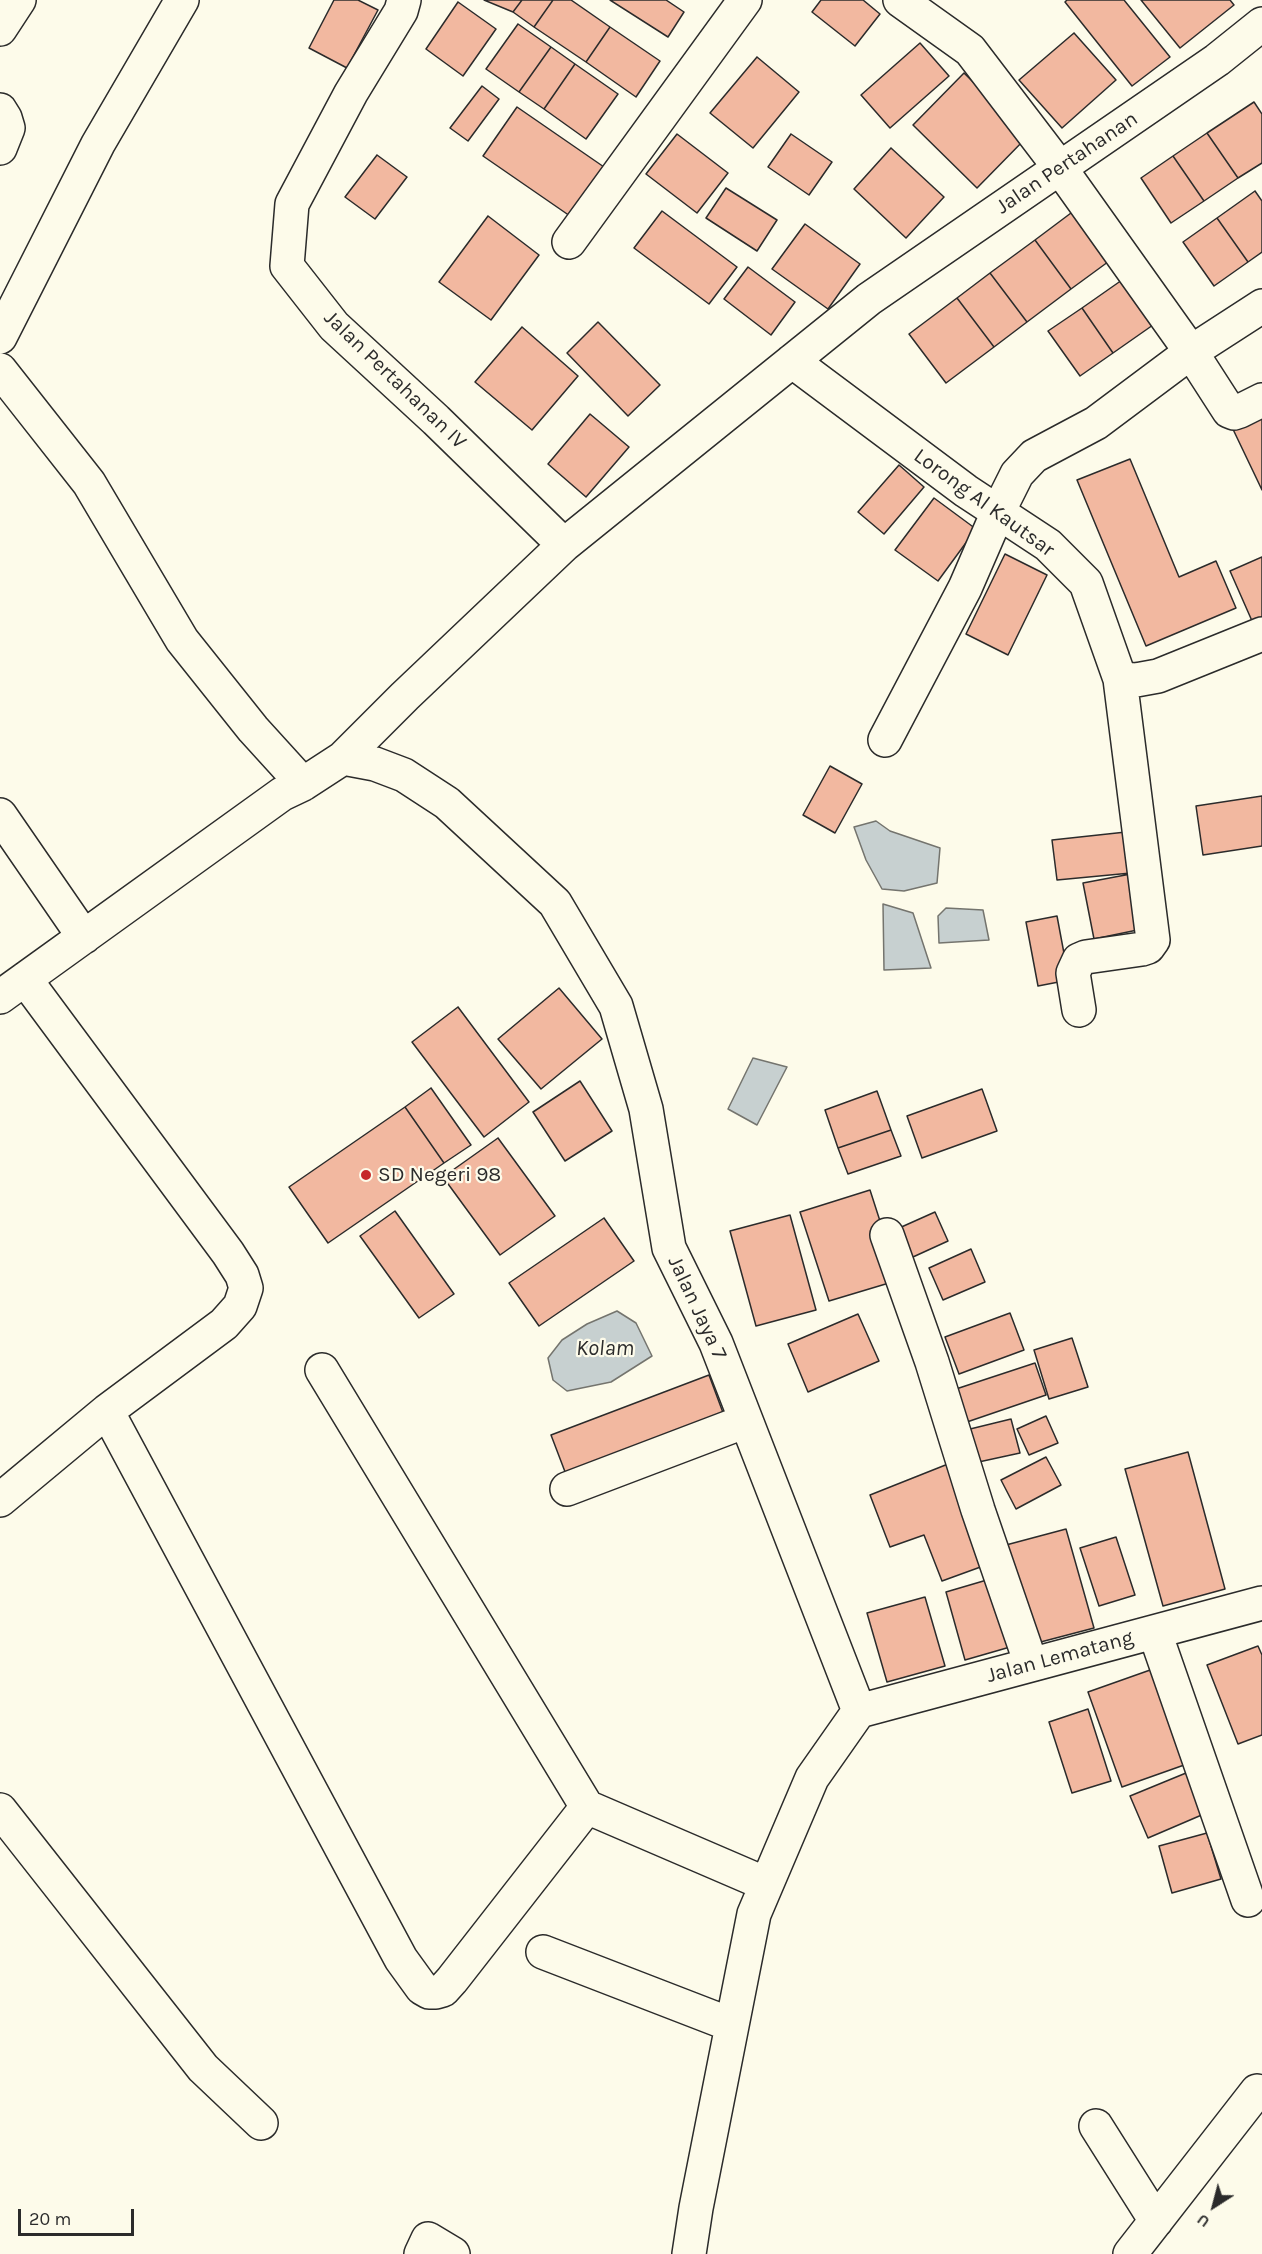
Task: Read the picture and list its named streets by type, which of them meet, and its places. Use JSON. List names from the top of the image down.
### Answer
{
  "streets": {
    "street": [
      "Jalan Pertahanan",
      "Jalan Pertahanan IV",
      "Lorong Al Kautsar",
      "Jalan Jaya 7",
      "Jalan Lematang"
    ]
  },
  "crossings": [
    ["Jalan Pertahanan", "Jalan Pertahanan IV"],
    ["Jalan Pertahanan", "Lorong Al Kautsar"],
    ["Jalan Pertahanan", "Jalan Jaya 7"],
    ["Jalan Jaya 7", "Jalan Lematang"]
  ],
  "water": ["Kolam"],
  "places": ["SD Negeri 98"],
  "scale_bar": "20 m",
  "north": "bottom left"
}
